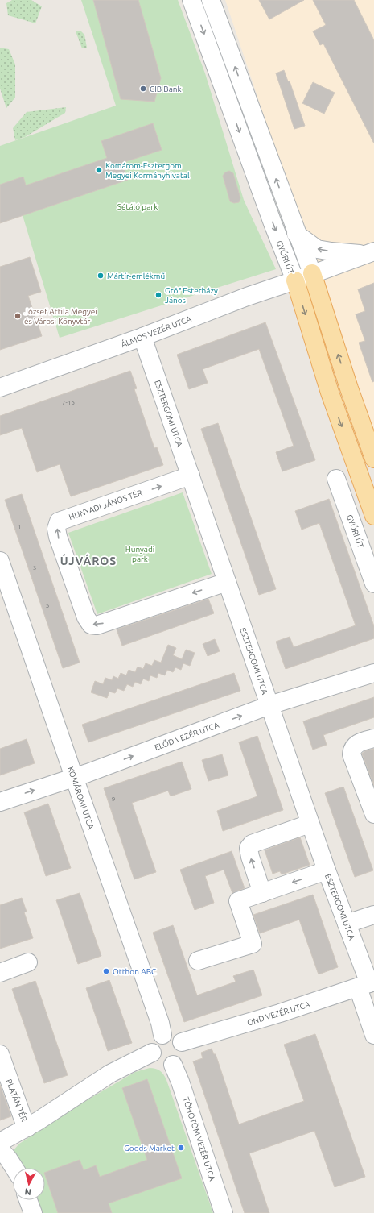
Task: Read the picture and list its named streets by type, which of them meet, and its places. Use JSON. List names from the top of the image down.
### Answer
{
  "streets": {
    "main road": ["GYŐRI ÚT"],
    "street": [
      "ÁLMOS VEZÉR UTCA",
      "ESZTERGOMI UTCA",
      "HUNYADI JÁNOS TÉR",
      "ELŐD VEZÉR UTCA",
      "KOMÁROMI UTCA",
      "OND VEZÉR UTCA",
      "PLATÁN TÉR",
      "TÖHÖTÖM VEZÉR UTCA"
    ]
  },
  "crossings": [
    ["GYŐRI ÚT", "ÁLMOS VEZÉR UTCA"],
    ["ÁLMOS VEZÉR UTCA", "ESZTERGOMI UTCA"],
    ["ESZTERGOMI UTCA", "HUNYADI JÁNOS TÉR"],
    ["ESZTERGOMI UTCA", "ELŐD VEZÉR UTCA"],
    ["ESZTERGOMI UTCA", "OND VEZÉR UTCA"],
    ["ELŐD VEZÉR UTCA", "KOMÁROMI UTCA"],
    ["KOMÁROMI UTCA", "OND VEZÉR UTCA"],
    ["KOMÁROMI UTCA", "TÖHÖTÖM VEZÉR UTCA"],
    ["OND VEZÉR UTCA", "TÖHÖTÖM VEZÉR UTCA"]
  ],
  "one_way": ["ELŐD VEZÉR UTCA"],
  "districts": ["ÚJVÁROS"],
  "parks": ["Sétáló park", "Hunyadi park"],
  "places": [
    "CIB Bank",
    "Komárom-Esztergom Megyei Kormányhivatal",
    "Mártír-emlékmű",
    "Gróf Esterházy János",
    "József Attila Megyei és Városi Könyvtár",
    "Otthon ABC",
    "Goods Market"
  ],
  "house_numbers": [
    "7-15",
    "1",
    "3",
    "5",
    "9"
  ],
  "north": "bottom"
}
